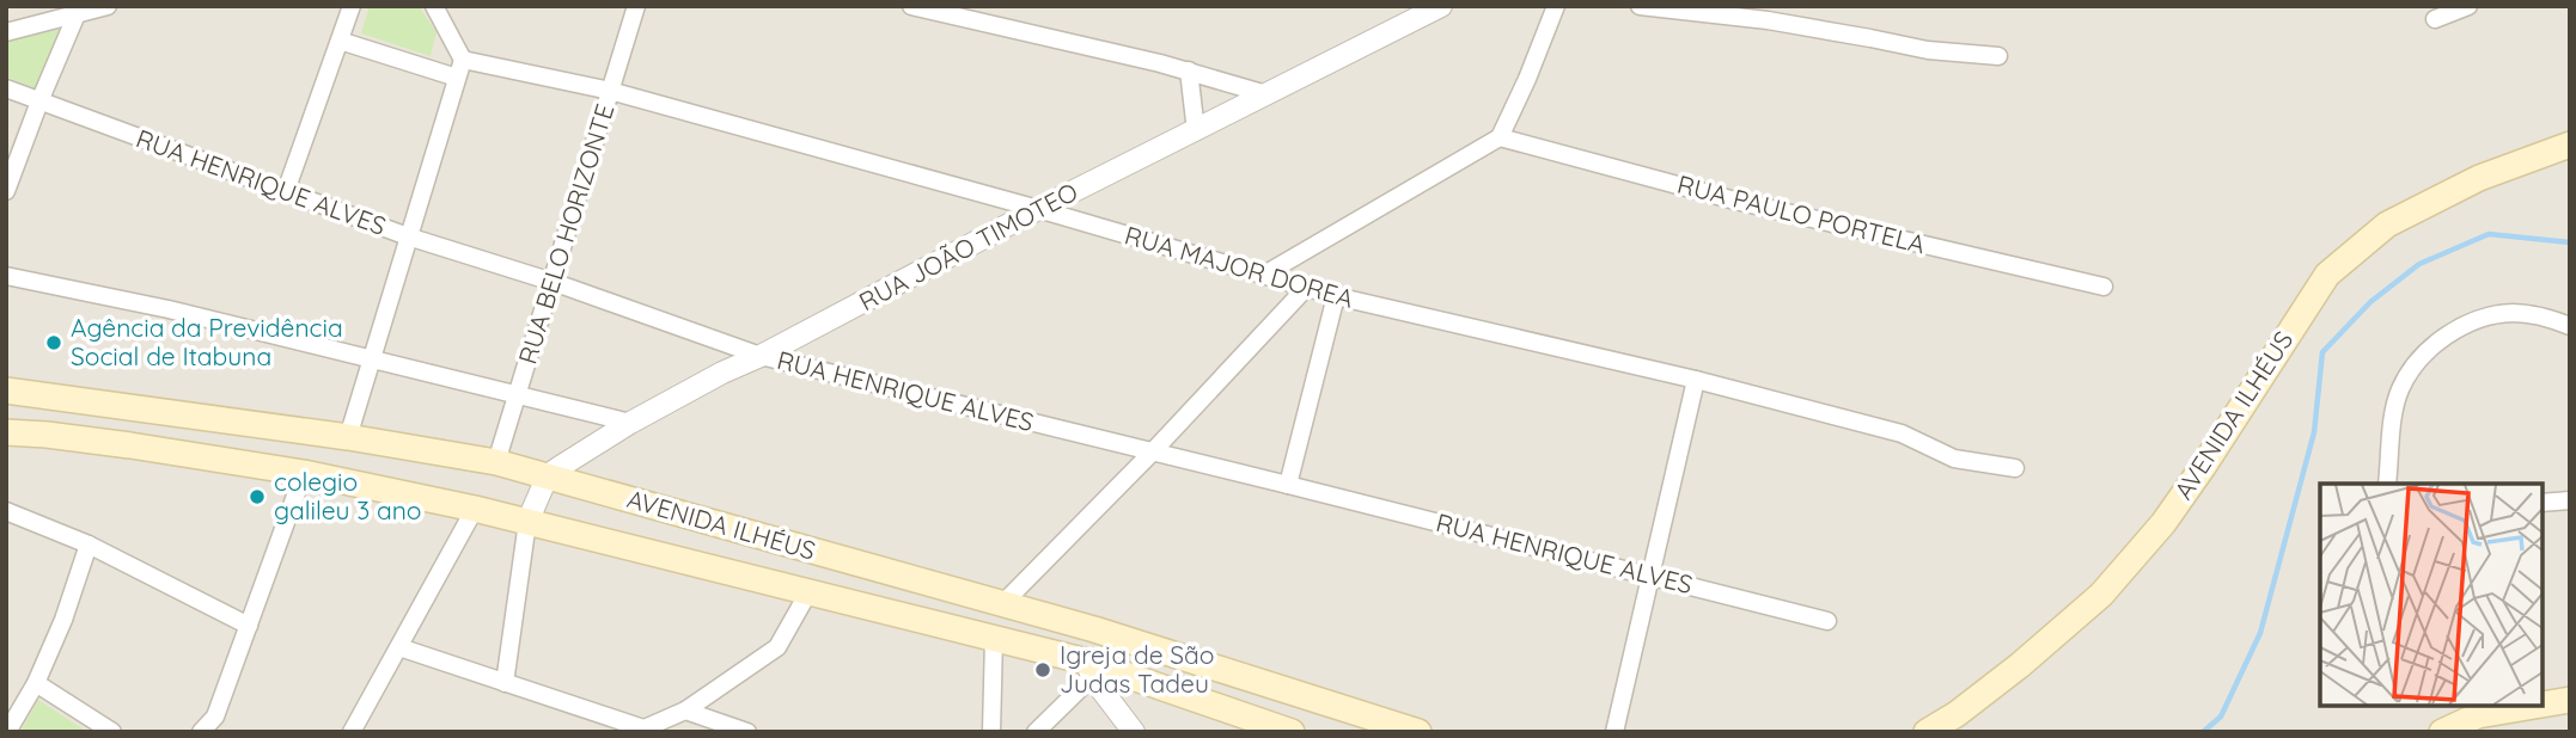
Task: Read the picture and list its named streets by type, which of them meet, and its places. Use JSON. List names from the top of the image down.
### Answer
{
  "streets": {
    "main road": ["AVENIDA ILHÉUS"],
    "street": [
      "RUA HENRIQUE ALVES",
      "RUA PAULO PORTELA",
      "RUA BELO HORIZONTE",
      "RUA JOÃO TIMOTEO",
      "RUA MAJOR DOREA"
    ]
  },
  "crossings": [
    ["RUA HENRIQUE ALVES", "RUA BELO HORIZONTE"],
    ["RUA HENRIQUE ALVES", "RUA JOÃO TIMOTEO"],
    ["RUA BELO HORIZONTE", "RUA MAJOR DOREA"],
    ["RUA BELO HORIZONTE", "AVENIDA ILHÉUS"],
    ["RUA JOÃO TIMOTEO", "RUA MAJOR DOREA"],
    ["RUA JOÃO TIMOTEO", "AVENIDA ILHÉUS"]
  ],
  "places": ["Agência da Previdência Social de Itabuna", "colegio galileu 3 ano", "Igreja de São Judas Tadeu"]
}
